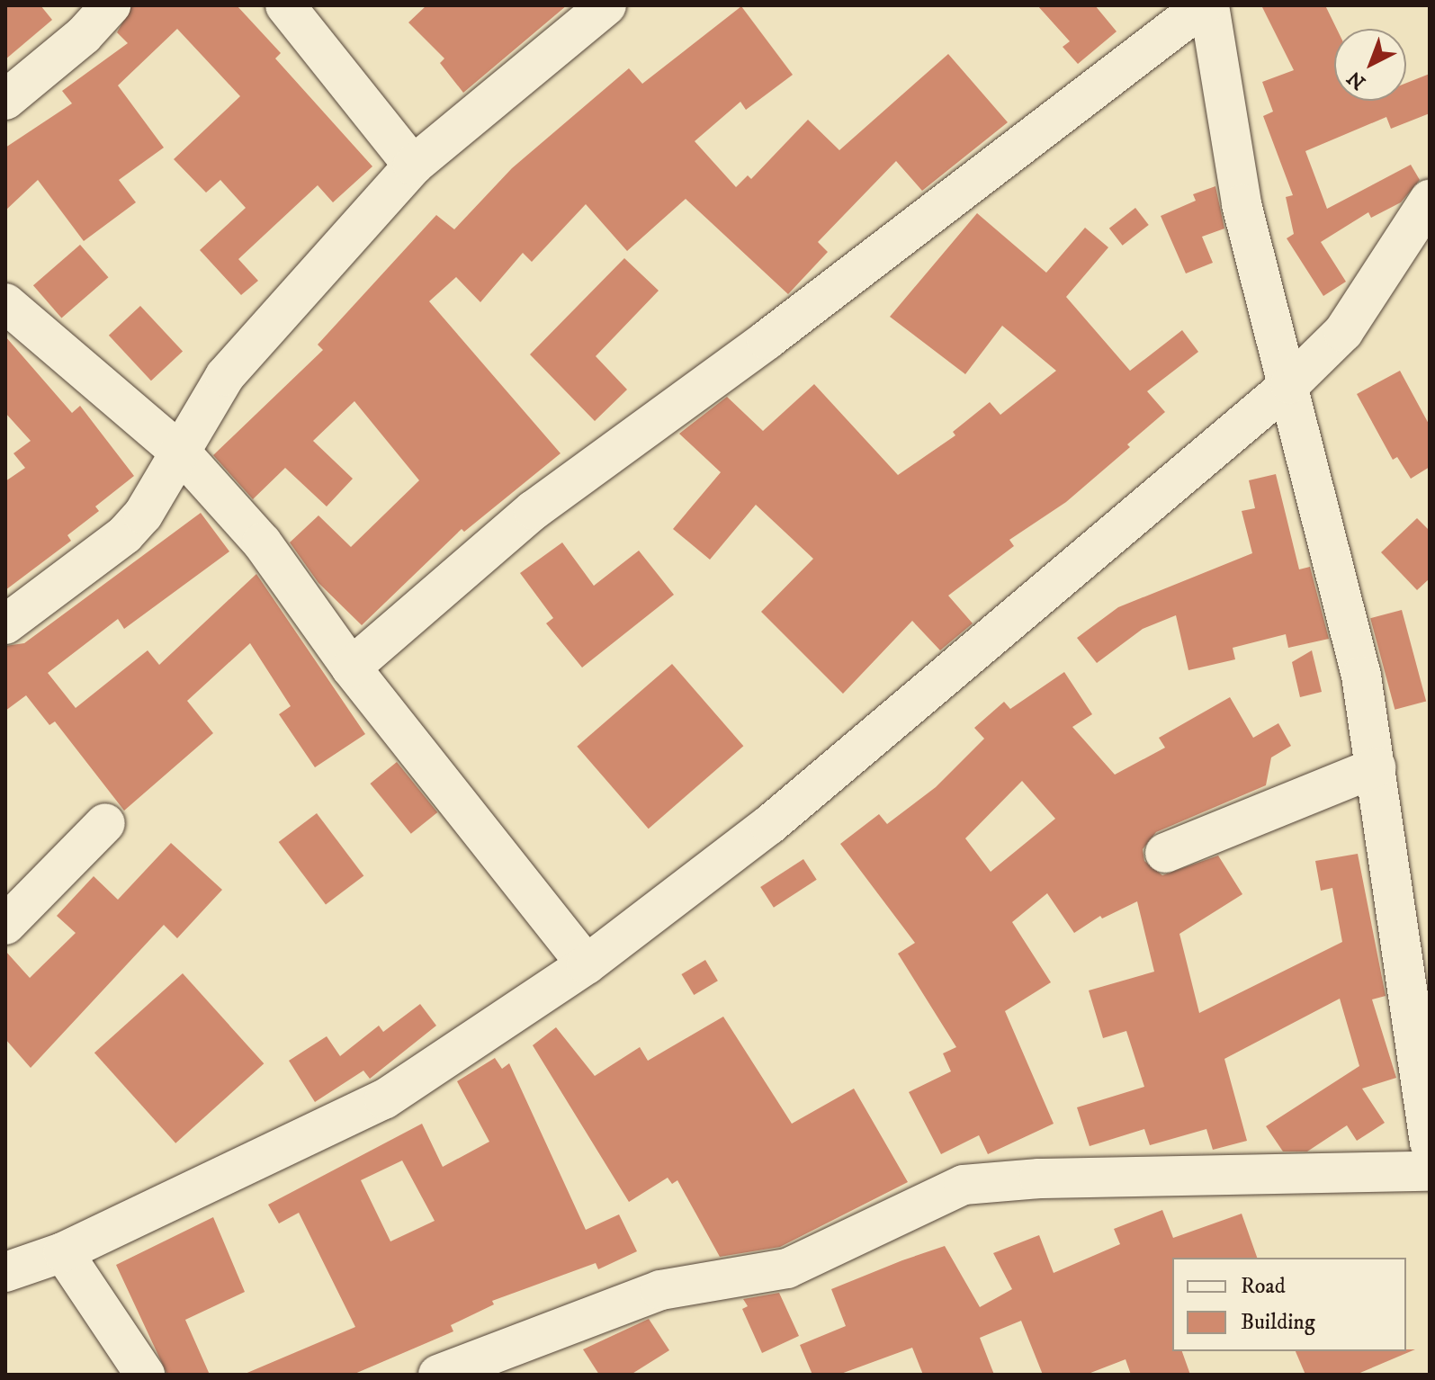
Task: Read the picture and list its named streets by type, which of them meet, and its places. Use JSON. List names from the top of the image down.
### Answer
{
  "legend": ["Road", "Building"],
  "north": "bottom left"
}
